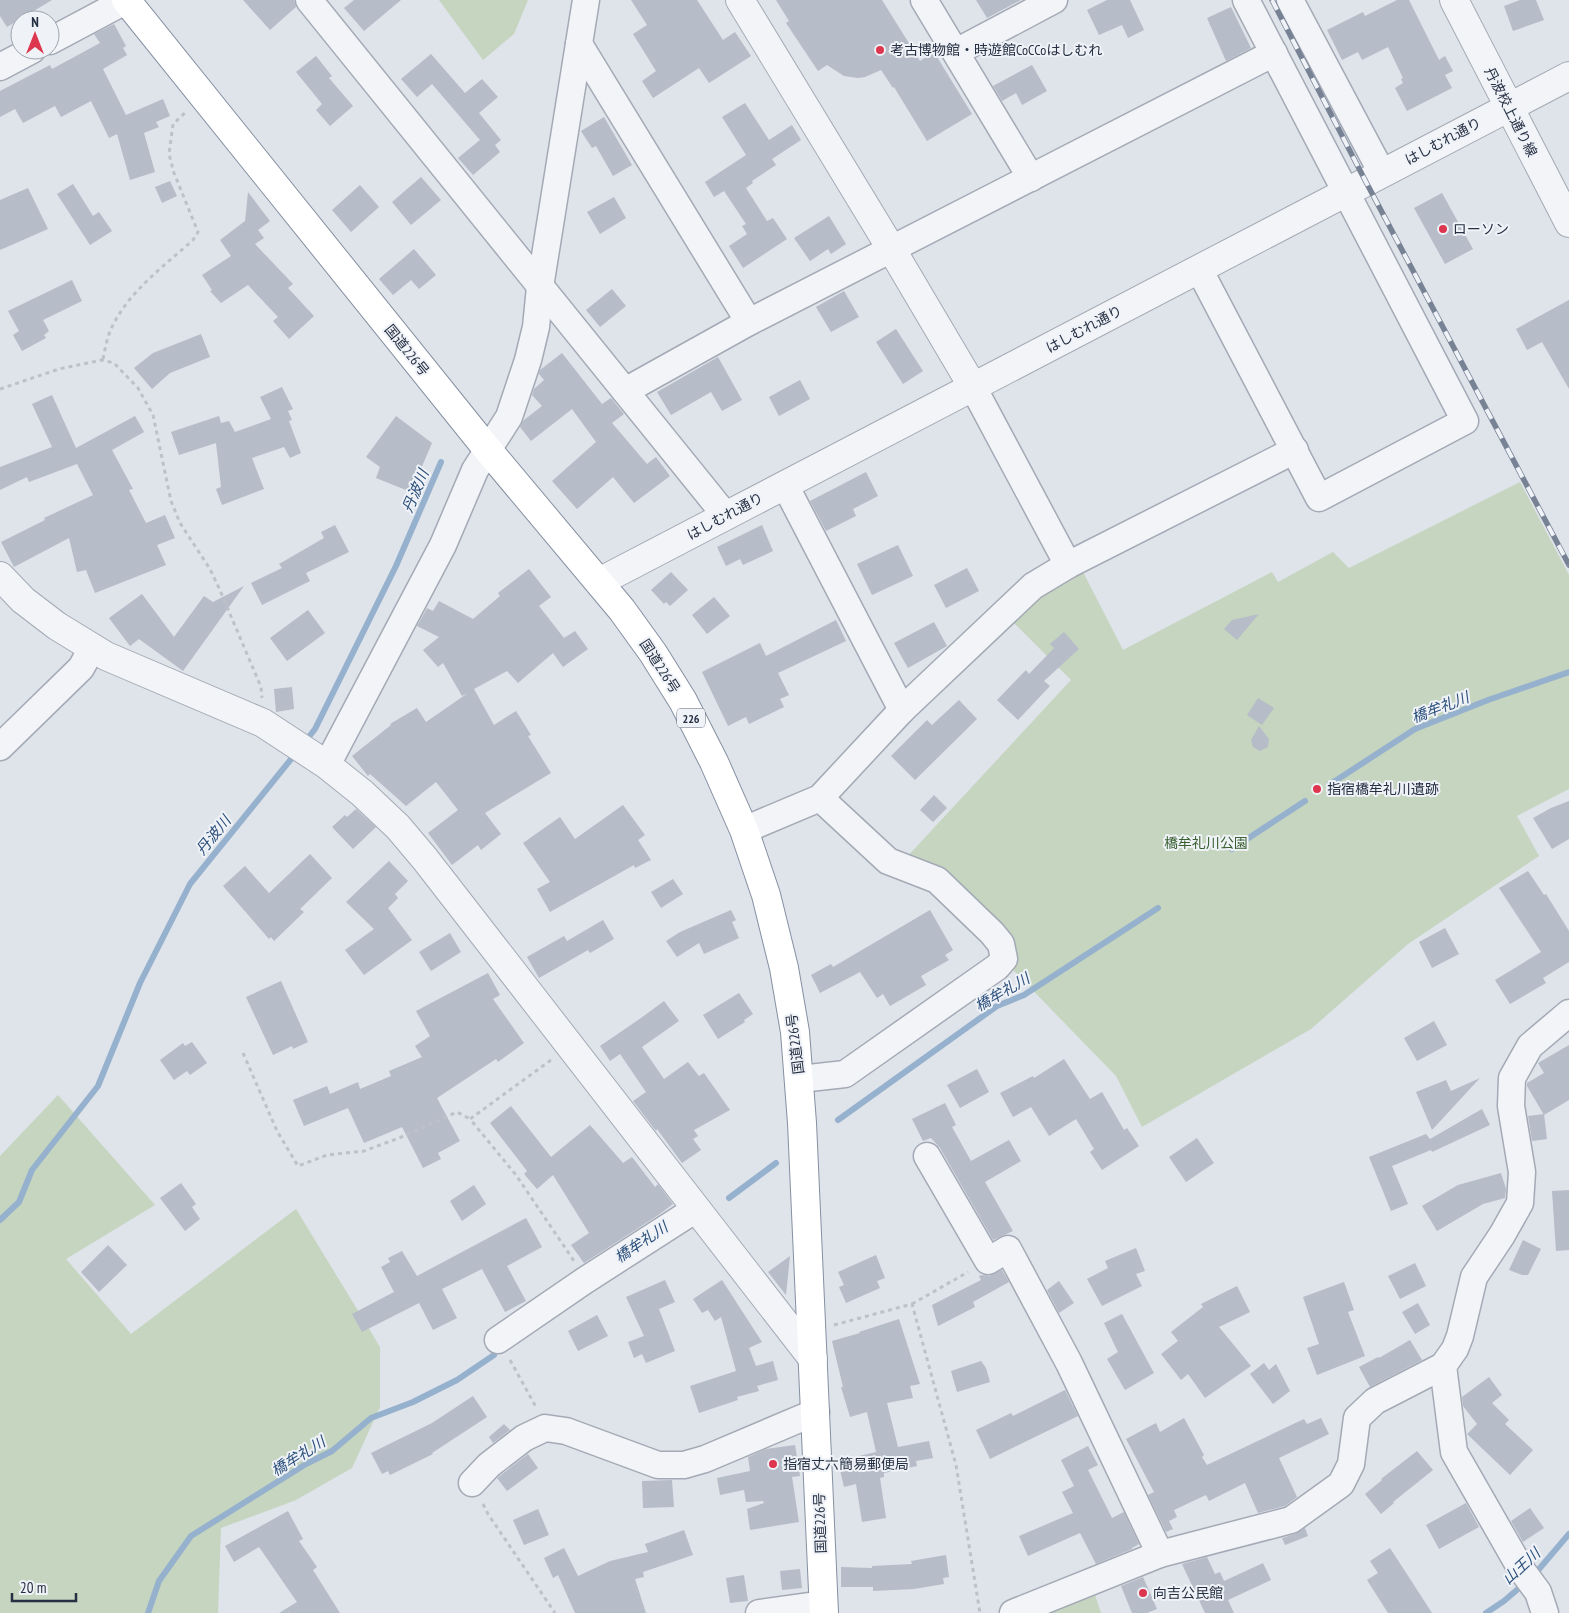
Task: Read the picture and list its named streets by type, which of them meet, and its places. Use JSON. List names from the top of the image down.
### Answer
{
  "streets": {
    "highway": ["国道226号", "226"],
    "street": ["丹波校上通り線", "はしむれ通り"]
  },
  "crossings": [
    ["丹波校上通り線", "はしむれ通り"],
    ["はしむれ通り", "国道226号"]
  ],
  "water": ["丹波川", "橋牟礼川", "山王川"],
  "parks": ["橋牟礼川公園"],
  "places": [
    "考古博物館・時遊館CoCCoはしむれ",
    "ローソン",
    "指宿橋牟礼川遺跡",
    "指宿丈六簡易郵便局",
    "向吉公民館"
  ],
  "scale_bar": "20 m",
  "north": "top"
}
